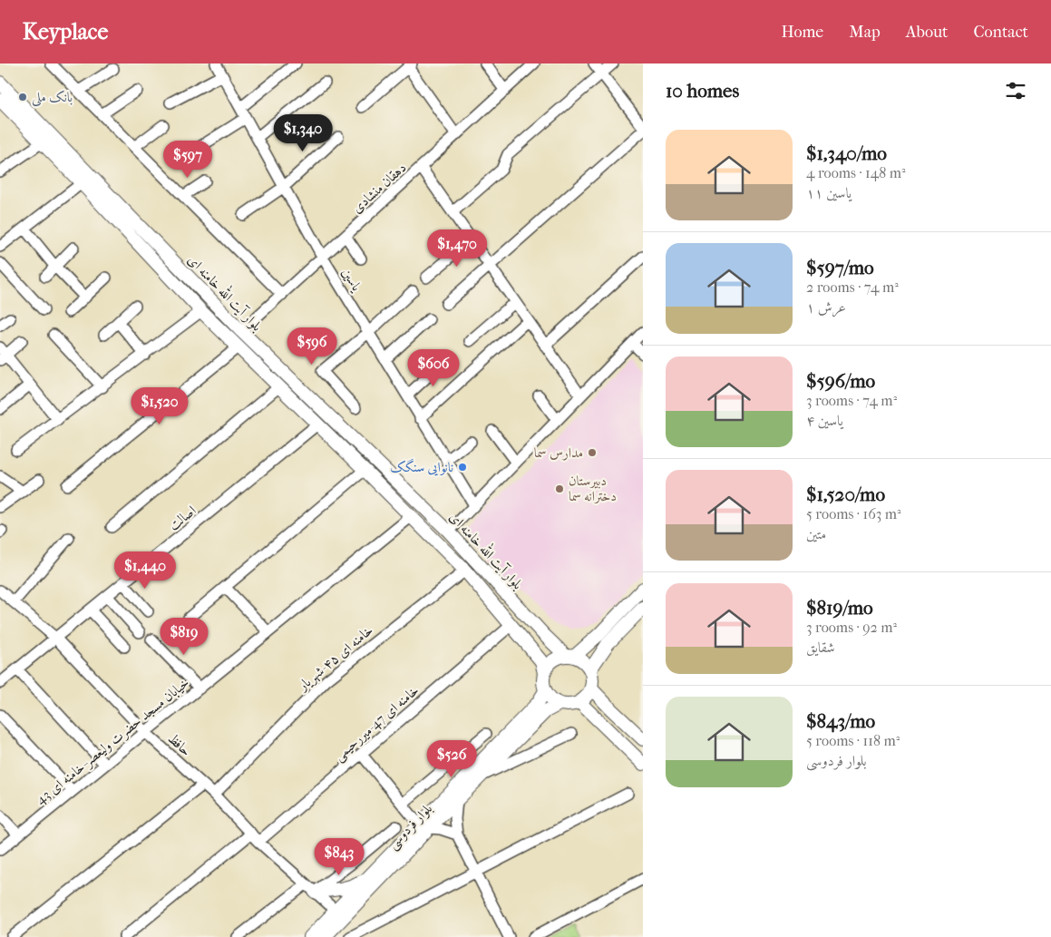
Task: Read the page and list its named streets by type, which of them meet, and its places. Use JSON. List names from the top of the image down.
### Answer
{
  "streets": {
    "main road": ["بلوار آیت الله خامنه ای", "بلوار فردوسی"],
    "street": [
      "دهقان منشادی",
      "یاسین",
      "اصالت",
      "خامنه ای ۴۵-شهریار",
      "خامنه ای 47-میررحیمی",
      "خیابان مسجد حضرت ولیعصر-خامنه ای 43",
      "حافظ"
    ]
  },
  "crossings": [
    ["دهقان منشادی", "یاسین"],
    ["دهقان منشادی", "بلوار آیت الله خامنه ای"],
    ["بلوار آیت الله خامنه ای", "اصالت"],
    ["بلوار آیت الله خامنه ای", "خامنه ای ۴۵-شهریار"],
    ["بلوار آیت الله خامنه ای", "خامنه ای 47-میررحیمی"],
    ["بلوار آیت الله خامنه ای", "خیابان مسجد حضرت ولیعصر-خامنه ای 43"],
    ["بلوار آیت الله خامنه ای", "بلوار فردوسی"],
    ["اصالت", "حافظ"],
    ["خامنه ای ۴۵-شهریار", "حافظ"],
    ["خامنه ای 47-میررحیمی", "حافظ"],
    ["خیابان مسجد حضرت ولیعصر-خامنه ای 43", "حافظ"],
    ["حافظ", "بلوار فردوسی"]
  ],
  "places": [
    "بانک ملی",
    "مدارس سما",
    "نانوایی سنگک",
    "دبیرستان دخترانه سما"
  ],
  "page": {
    "header": "Keyplace",
    "nav": [
      "Home",
      "Map",
      "About",
      "Contact"
    ],
    "heading": "10 homes",
    "price": [
      "$1,340",
      "$597",
      "$1,470",
      "$596",
      "$606",
      "$1,520",
      "$1,440",
      "$819",
      "$526",
      "$843"
    ],
    "list": [
      {
        "name": "$1,340/mo",
        "note": "4 rooms · 148 m² · یاسین ۱۱"
      },
      {
        "name": "$597/mo",
        "note": "2 rooms · 74 m² · عرش ۱"
      },
      {
        "name": "$596/mo",
        "note": "3 rooms · 74 m² · یاسین ۴"
      },
      {
        "name": "$1,520/mo",
        "note": "5 rooms · 163 m² · متین"
      },
      {
        "name": "$819/mo",
        "note": "3 rooms · 92 m² · شقایق"
      },
      {
        "name": "$843/mo",
        "note": "5 rooms · 118 m² · بلوار فردوسی"
      }
    ]
  }
}
